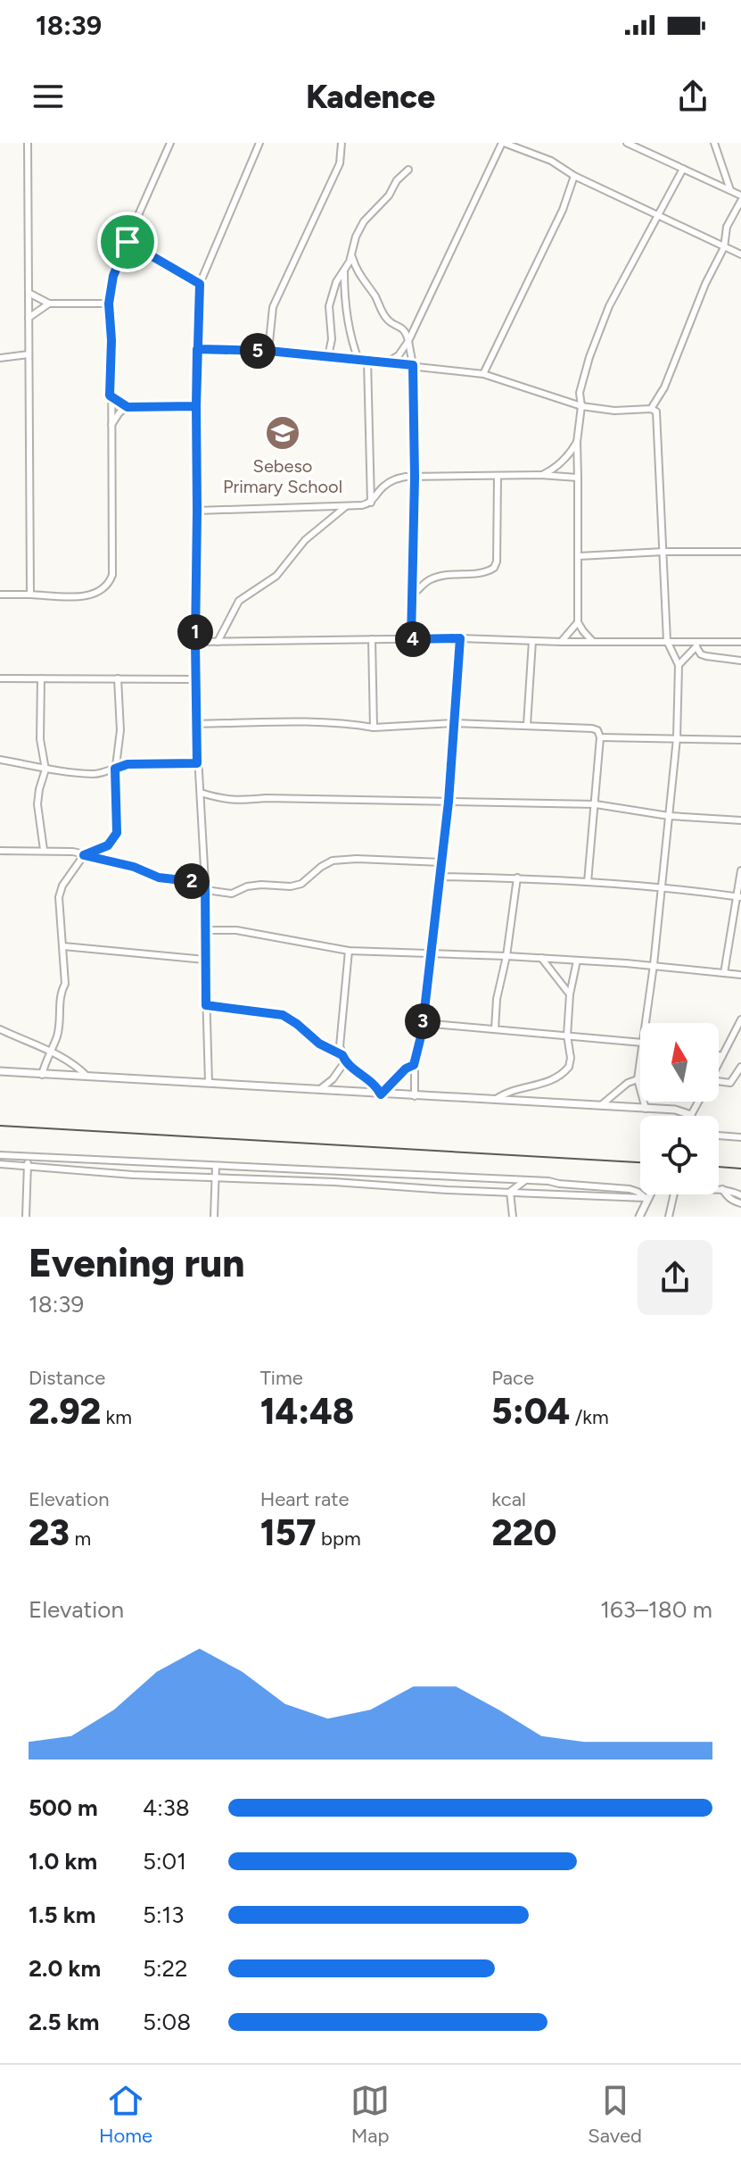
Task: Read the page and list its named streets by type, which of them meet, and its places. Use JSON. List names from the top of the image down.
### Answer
{
  "places": {
    "school or university": ["Sebeso Primary School"]
  },
  "north": "top",
  "page": {
    "status": "18:39",
    "header": "Kadence",
    "pins": [
      "5",
      "1",
      "4",
      "2",
      "3"
    ],
    "heading": ["Evening run", "18:39"],
    "stats": [
      ["Distance", "2.92 km"],
      ["Time", "14:48"],
      ["Pace", "5:04 /km"],
      ["Elevation", "23 m"],
      ["Heart rate", "157 bpm"],
      ["kcal", "220"]
    ],
    "chart": ["Elevation", "163–180 m"],
    "list": [
      {
        "name": "500 m",
        "note": "4:38"
      },
      {
        "name": "1.0 km",
        "note": "5:01"
      },
      {
        "name": "1.5 km",
        "note": "5:13"
      },
      {
        "name": "2.0 km",
        "note": "5:22"
      },
      {
        "name": "2.5 km",
        "note": "5:08"
      }
    ],
    "tabs": ["Home", "Map", "Saved"]
  }
}
